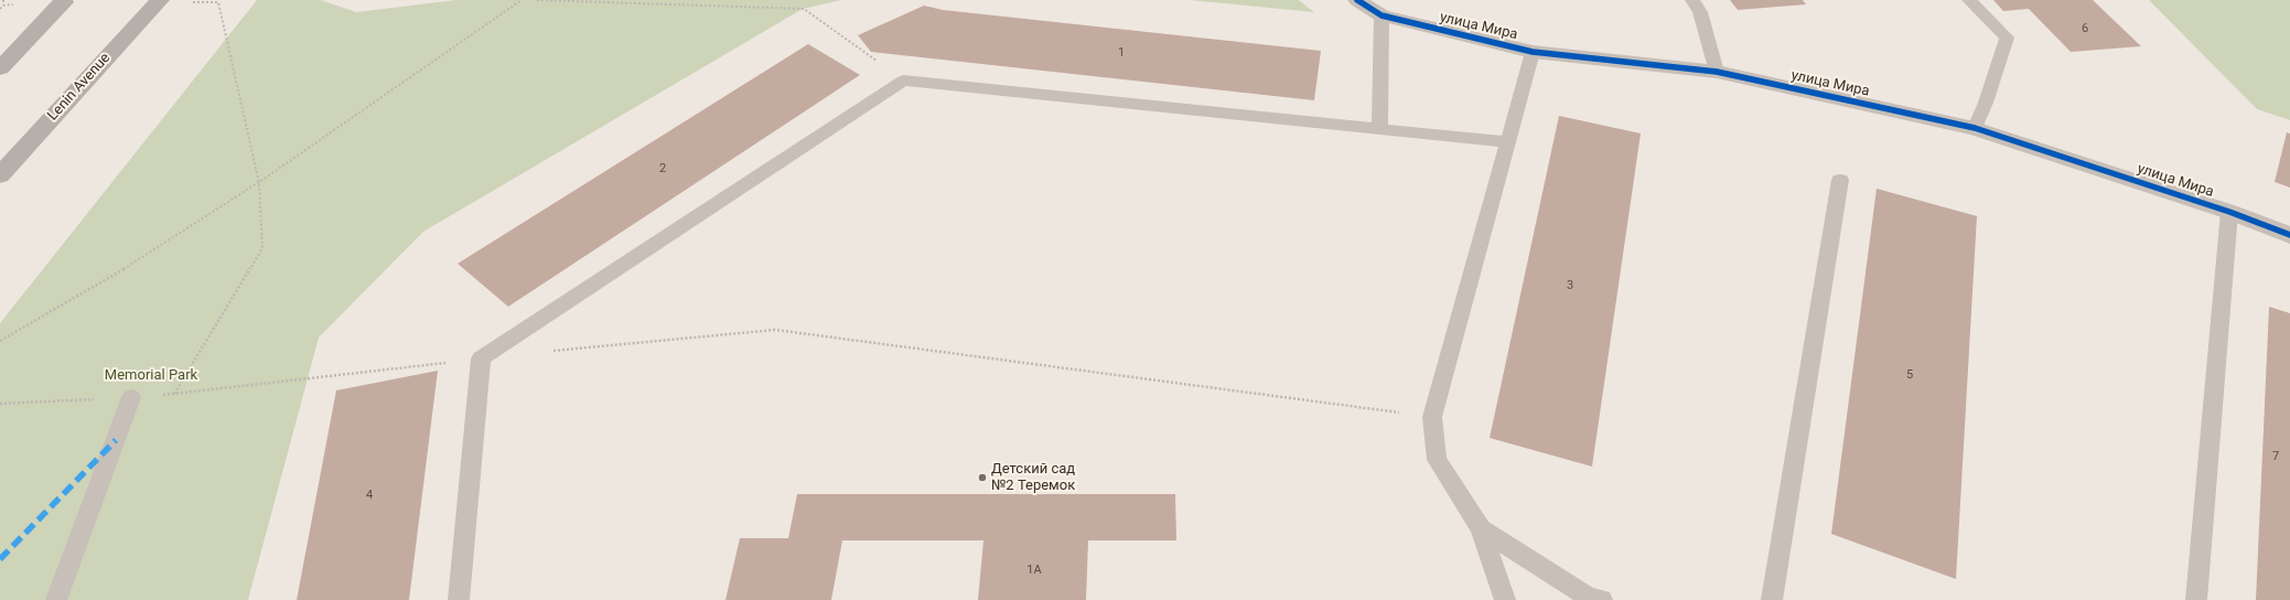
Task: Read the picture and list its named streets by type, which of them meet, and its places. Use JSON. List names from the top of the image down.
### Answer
{
  "streets": {
    "main road": ["Lenin Avenue"],
    "street": ["улица Мира"]
  },
  "parks": ["Memorial Park"],
  "places": ["Детский сад №2 Теремок"],
  "house_numbers": [
    "6",
    "1",
    "2",
    "3",
    "5",
    "7",
    "4",
    "1А"
  ]
}
